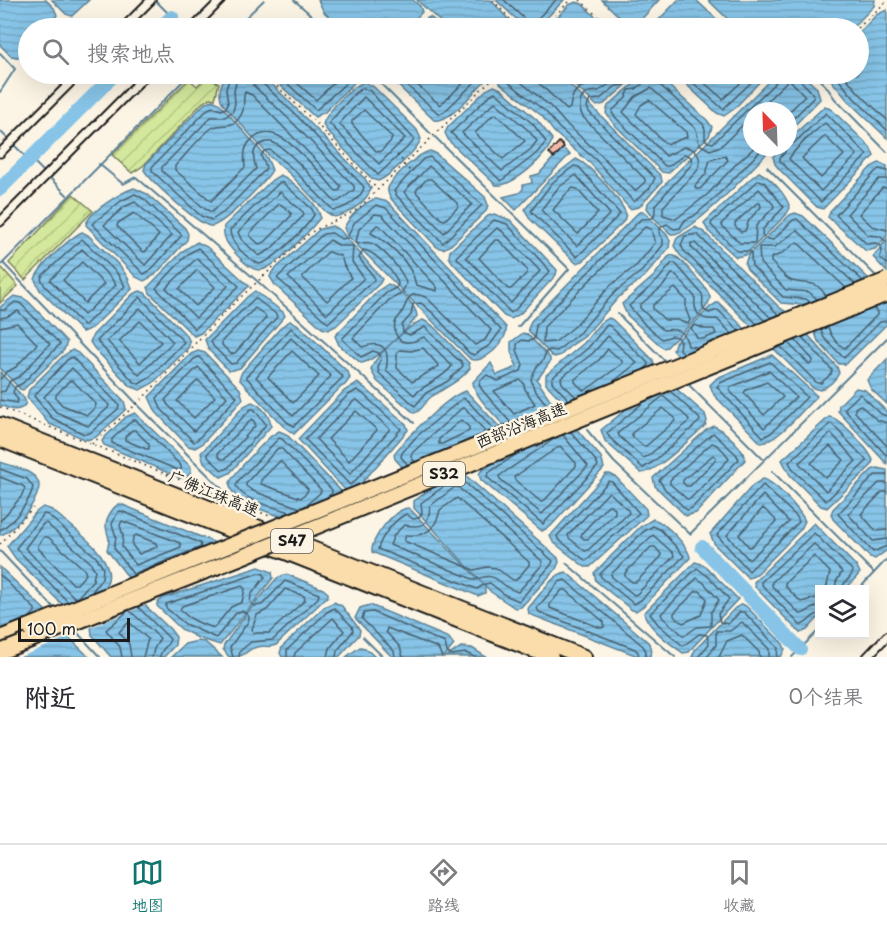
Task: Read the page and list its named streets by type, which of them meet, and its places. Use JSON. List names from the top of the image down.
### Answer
{
  "streets": {
    "highway": [
      "西部沿海高速",
      "S32",
      "广佛江珠高速",
      "S47"
    ]
  },
  "scale_bar": "100 m",
  "north": "top left",
  "page": {
    "search": "搜索地点",
    "scale": "100 m",
    "heading": ["附近", "0个结果"],
    "nav": ["地图", "路线", "收藏"]
  }
}
